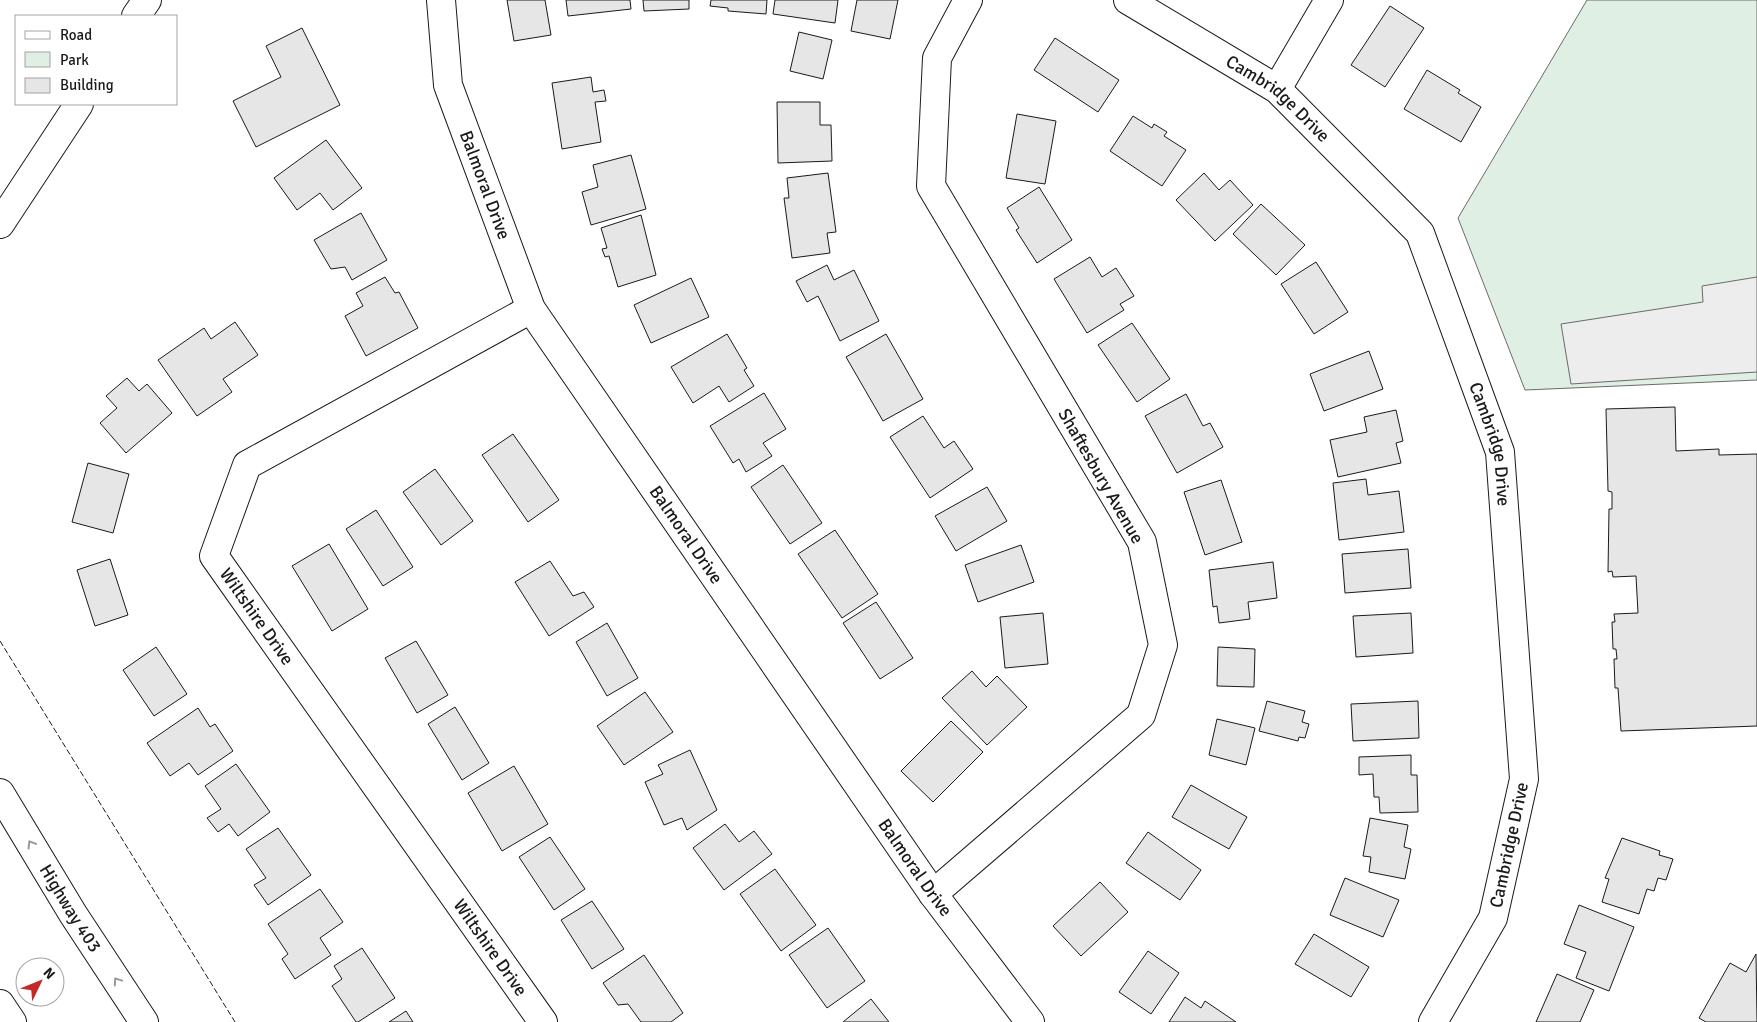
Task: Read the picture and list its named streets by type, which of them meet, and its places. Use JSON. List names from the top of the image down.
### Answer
{
  "streets": {
    "main road": [
      "Cambridge Drive",
      "Balmoral Drive",
      "Shaftesbury Avenue",
      "Wiltshire Drive",
      "Highway 403"
    ]
  },
  "crossings": [
    ["Balmoral Drive", "Shaftesbury Avenue"],
    ["Balmoral Drive", "Wiltshire Drive"]
  ],
  "one_way": ["Highway 403"],
  "legend": ["Road", "Park", "Building"],
  "north": "top right"
}
